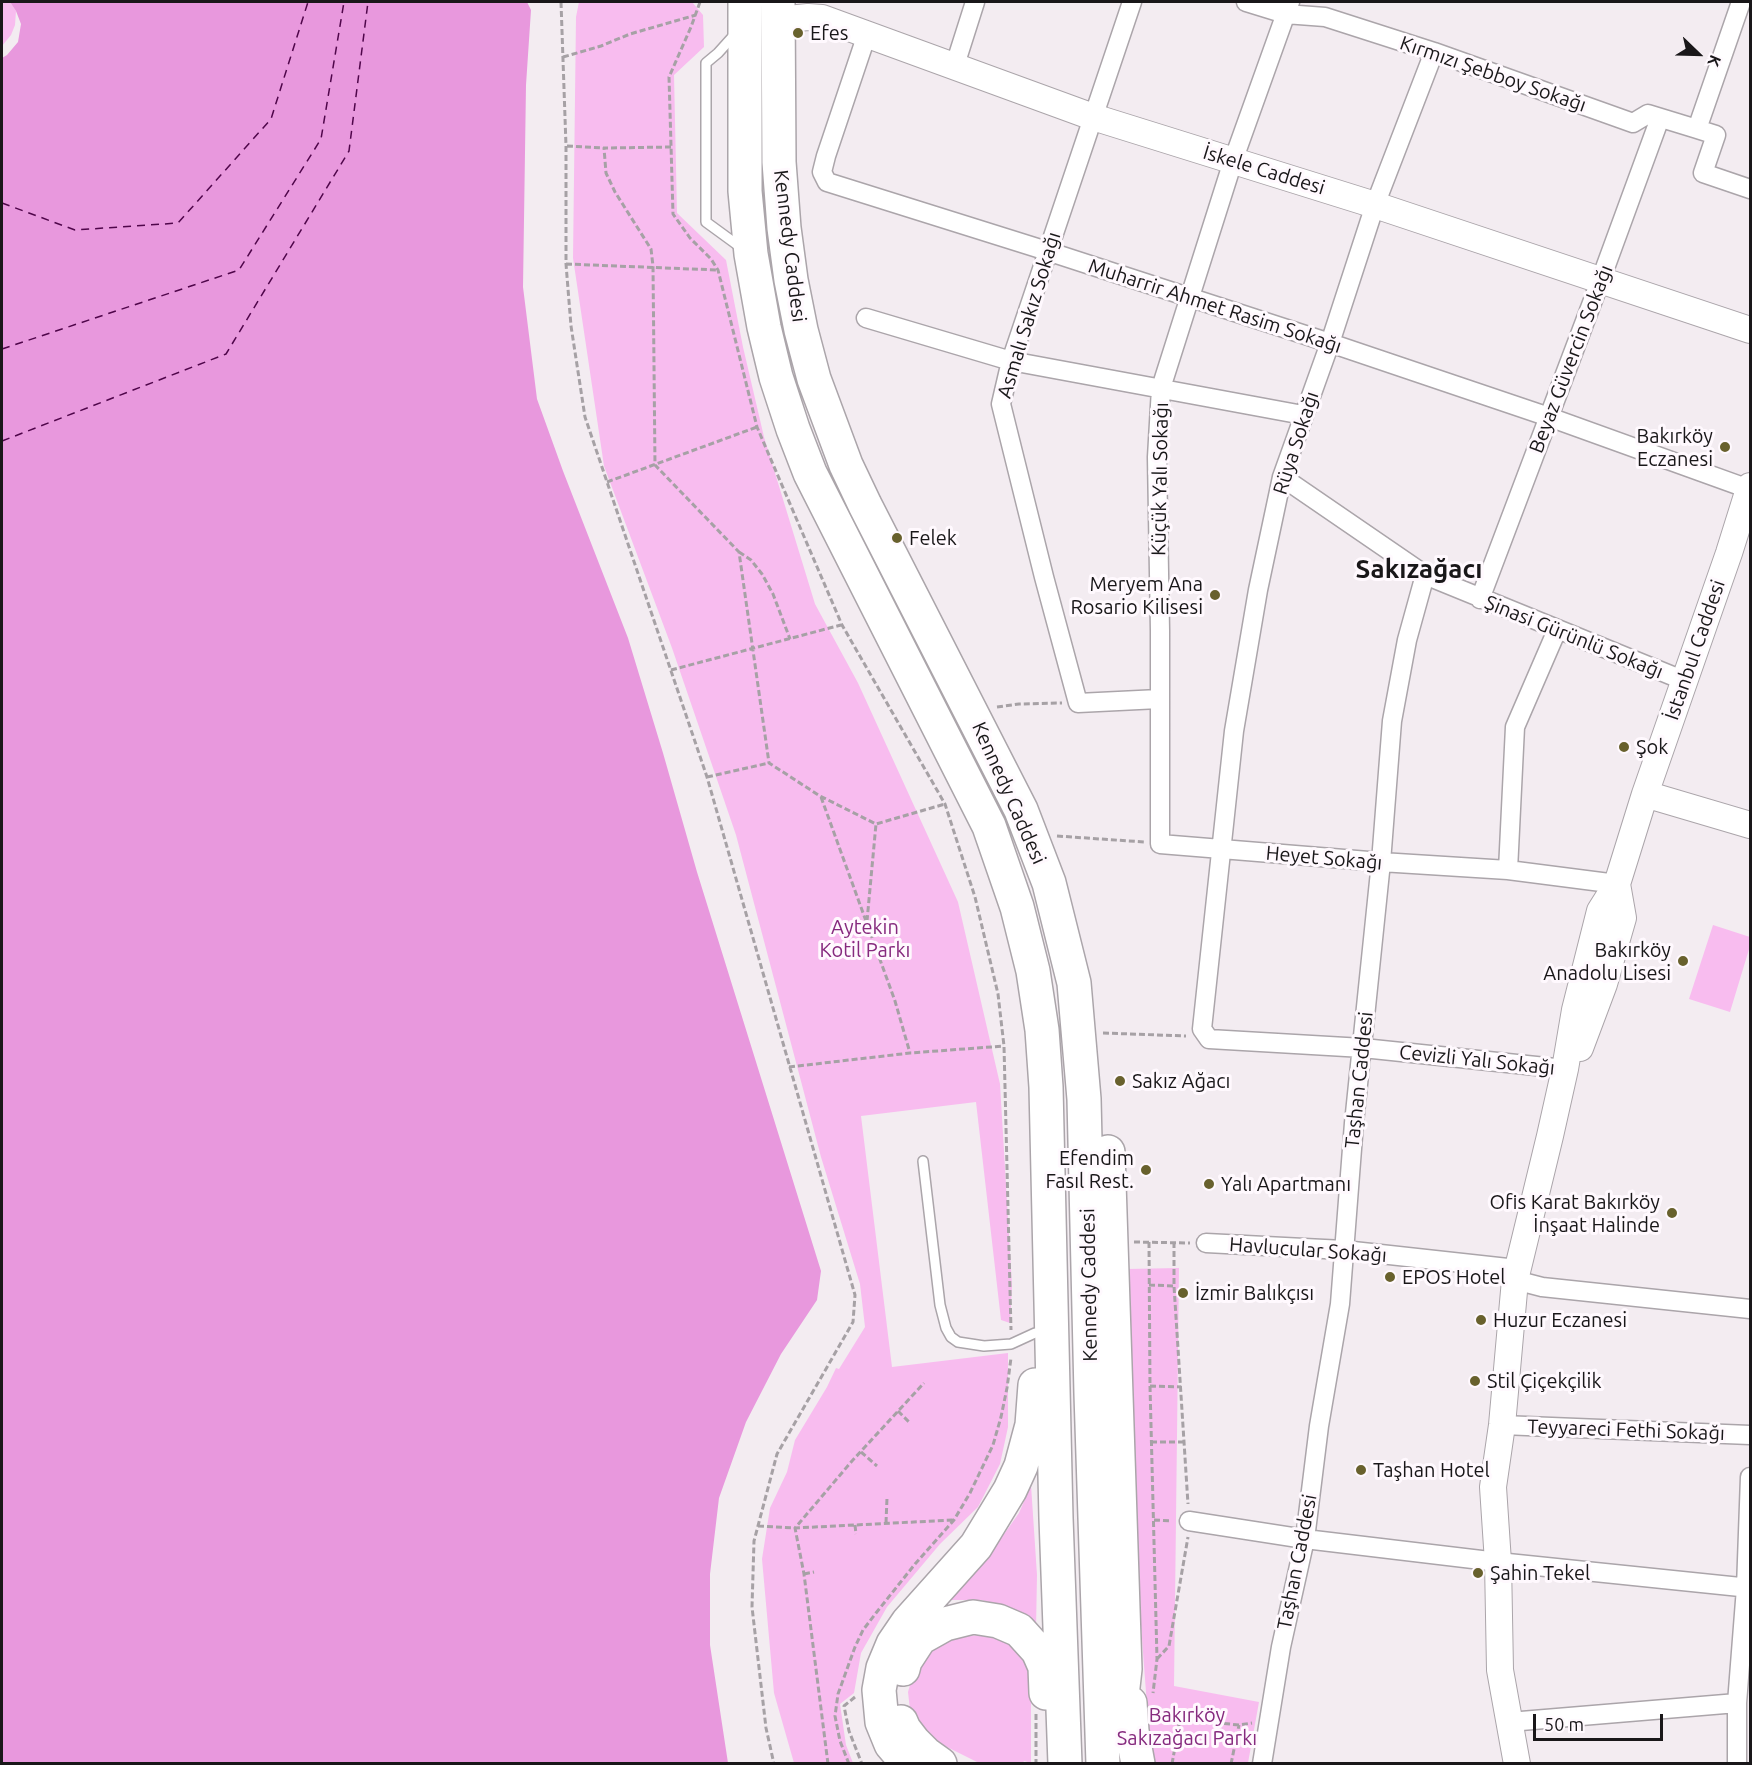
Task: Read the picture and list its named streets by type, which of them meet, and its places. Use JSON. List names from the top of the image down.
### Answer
{
  "streets": {
    "highway": ["Kennedy Caddesi"],
    "main road": ["İskele Caddesi", "İstanbul Caddesi"],
    "street": [
      "Kırmızı Şebboy Sokağı",
      "Muharrir Ahmet Rasim Sokağı",
      "Asmalı Sakız Sokağı",
      "Beyaz Güvercin Sokağı",
      "Rüya Sokağı",
      "Küçük Yalı Sokağı",
      "Şinasi Gürünlü Sokağı",
      "Heyet Sokağı",
      "Cevizli Yalı Sokağı",
      "Taşhan Caddesi",
      "Havlucular Sokağı",
      "Teyyareci Fethi Sokağı"
    ]
  },
  "crossings": [
    ["Kırmızı Şebboy Sokağı", "Beyaz Güvercin Sokağı"],
    ["Kırmızı Şebboy Sokağı", "Rüya Sokağı"],
    ["Kırmızı Şebboy Sokağı", "Küçük Yalı Sokağı"],
    ["İskele Caddesi", "Kennedy Caddesi"],
    ["İskele Caddesi", "Muharrir Ahmet Rasim Sokağı"],
    ["İskele Caddesi", "Asmalı Sakız Sokağı"],
    ["İskele Caddesi", "Beyaz Güvercin Sokağı"],
    ["İskele Caddesi", "Rüya Sokağı"],
    ["İskele Caddesi", "Küçük Yalı Sokağı"],
    ["Muharrir Ahmet Rasim Sokağı", "Asmalı Sakız Sokağı"],
    ["Muharrir Ahmet Rasim Sokağı", "Beyaz Güvercin Sokağı"],
    ["Muharrir Ahmet Rasim Sokağı", "Rüya Sokağı"],
    ["Muharrir Ahmet Rasim Sokağı", "Küçük Yalı Sokağı"],
    ["Muharrir Ahmet Rasim Sokağı", "İstanbul Caddesi"],
    ["Beyaz Güvercin Sokağı", "Şinasi Gürünlü Sokağı"],
    ["Rüya Sokağı", "Şinasi Gürünlü Sokağı"],
    ["Rüya Sokağı", "Heyet Sokağı"],
    ["Rüya Sokağı", "Cevizli Yalı Sokağı"],
    ["Küçük Yalı Sokağı", "Heyet Sokağı"],
    ["Şinasi Gürünlü Sokağı", "İstanbul Caddesi"],
    ["Şinasi Gürünlü Sokağı", "Taşhan Caddesi"],
    ["İstanbul Caddesi", "Heyet Sokağı"],
    ["İstanbul Caddesi", "Cevizli Yalı Sokağı"],
    ["İstanbul Caddesi", "Havlucular Sokağı"],
    ["İstanbul Caddesi", "Teyyareci Fethi Sokağı"],
    ["Heyet Sokağı", "Taşhan Caddesi"],
    ["Cevizli Yalı Sokağı", "Taşhan Caddesi"],
    ["Taşhan Caddesi", "Havlucular Sokağı"]
  ],
  "districts": ["Sakızağacı"],
  "parks": ["Aytekin Kotil Parkı", "Bakırköy Sakızağacı Parkı"],
  "places": [
    "Efes",
    "Bakırköy Eczanesi",
    "Felek",
    "Meryem Ana Rosario Kilisesi",
    "Şok",
    "Bakırköy Anadolu Lisesi",
    "Sakız Ağacı",
    "Efendim Fasıl Rest.",
    "Yalı Apartmanı",
    "Ofis Karat Bakırköy İnşaat Halinde",
    "EPOS Hotel",
    "İzmir Balıkçısı",
    "Huzur Eczanesi",
    "Stil Çiçekçilik",
    "Taşhan Hotel",
    "Şahin Tekel"
  ],
  "scale_bar": "50 m",
  "north": "bottom right"
}
